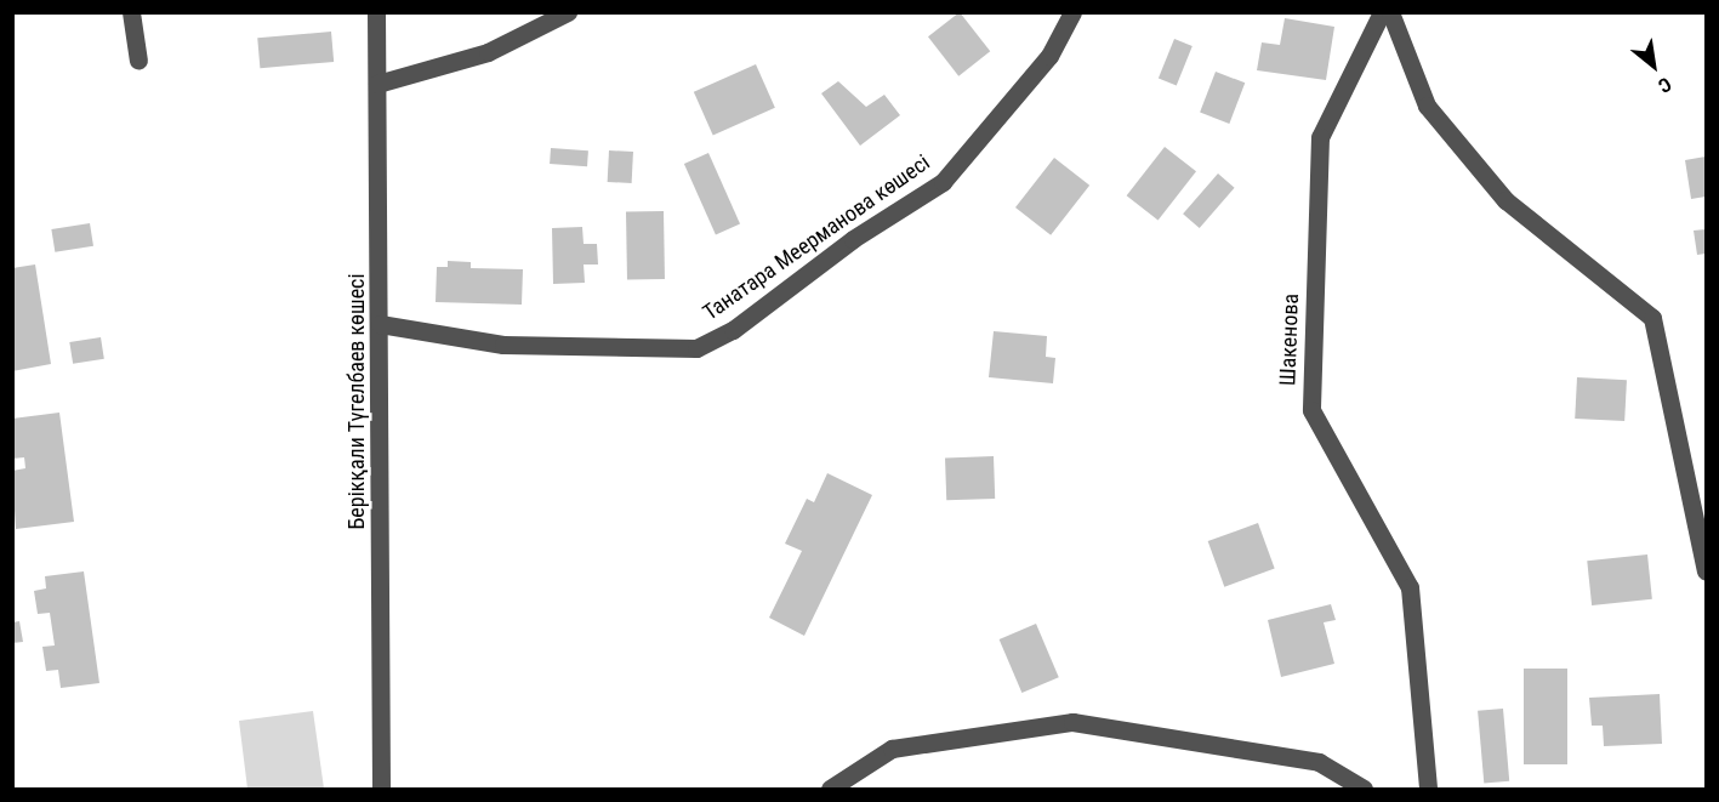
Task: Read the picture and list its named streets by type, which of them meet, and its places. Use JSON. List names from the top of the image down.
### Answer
{
  "streets": {
    "street": ["Танатара Меерманова көшесі", "Шакенова", "Берікқали Түгелбаев көшесі"]
  },
  "crossings": [
    ["Танатара Меерманова көшесі", "Берікқали Түгелбаев көшесі"]
  ],
  "north": "bottom right"
}
